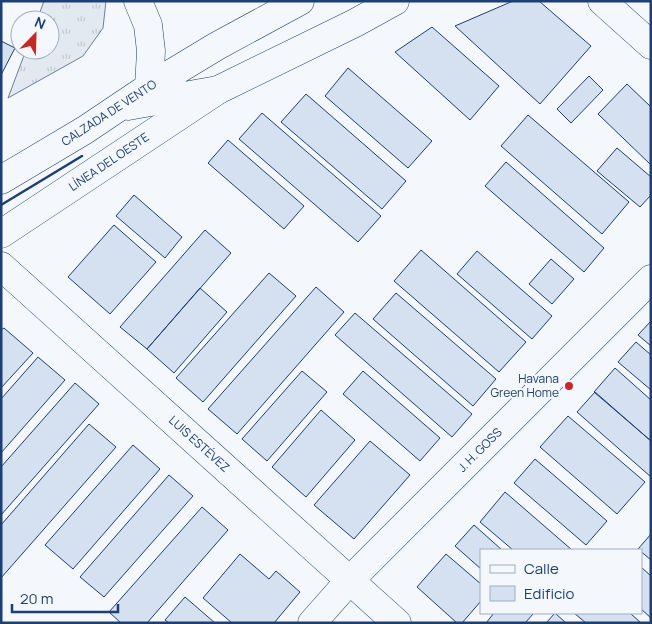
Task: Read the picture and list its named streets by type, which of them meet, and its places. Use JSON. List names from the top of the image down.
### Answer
{
  "streets": {
    "street": [
      "CALZADA DE VENTO",
      "LÍNEA DEL OESTE",
      "LUIS ESTÉVEZ",
      "J. H. GOSS"
    ]
  },
  "crossings": [
    ["LUIS ESTÉVEZ", "J. H. GOSS"]
  ],
  "places": ["Havana Green Home"],
  "legend": ["Calle", "Edificio"],
  "scale_bar": "20 m",
  "north": "top right"
}
